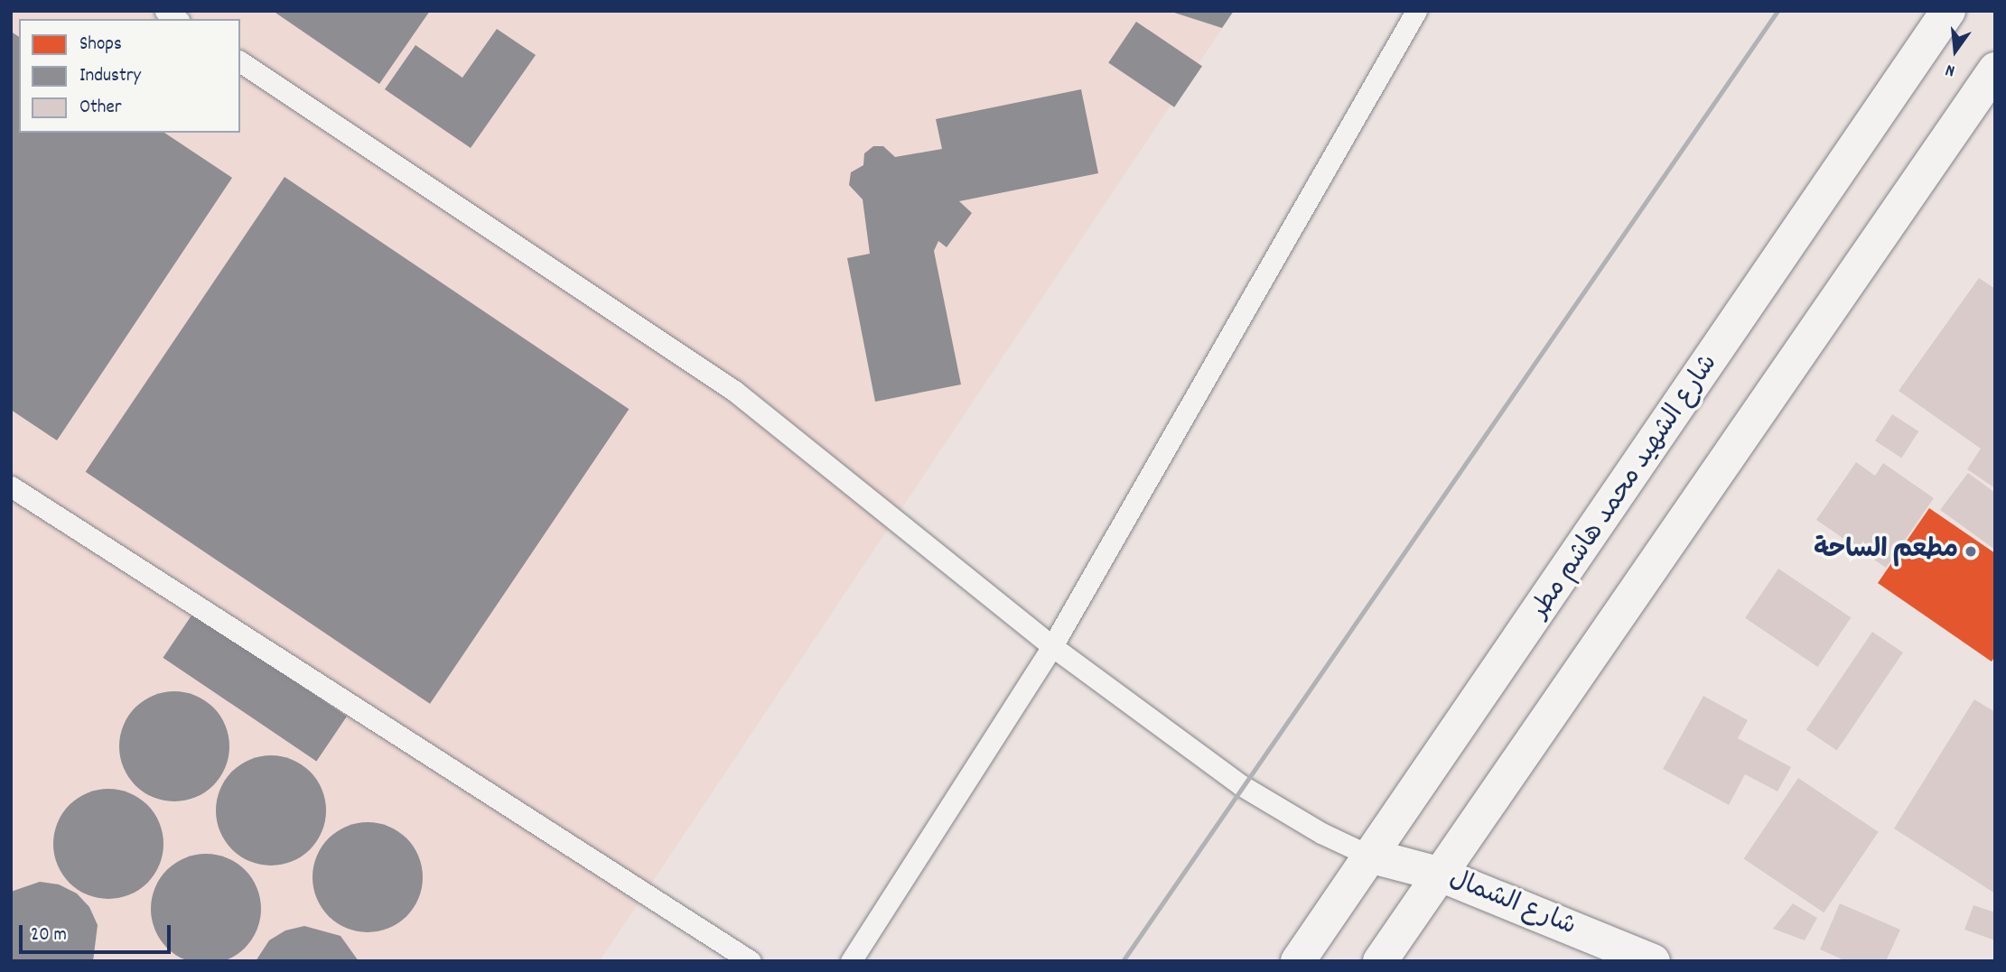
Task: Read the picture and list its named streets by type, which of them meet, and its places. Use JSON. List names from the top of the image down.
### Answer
{
  "streets": {
    "main road": ["شارع الشهيد محمد هاشم مطر", "شارع الشمال"]
  },
  "crossings": [
    ["شارع الشهيد محمد هاشم مطر", "شارع الشمال"]
  ],
  "places": ["مطعم الساحة"],
  "legend": ["Shops", "Industry", "Other"],
  "scale_bar": "20 m",
  "north": "bottom"
}
